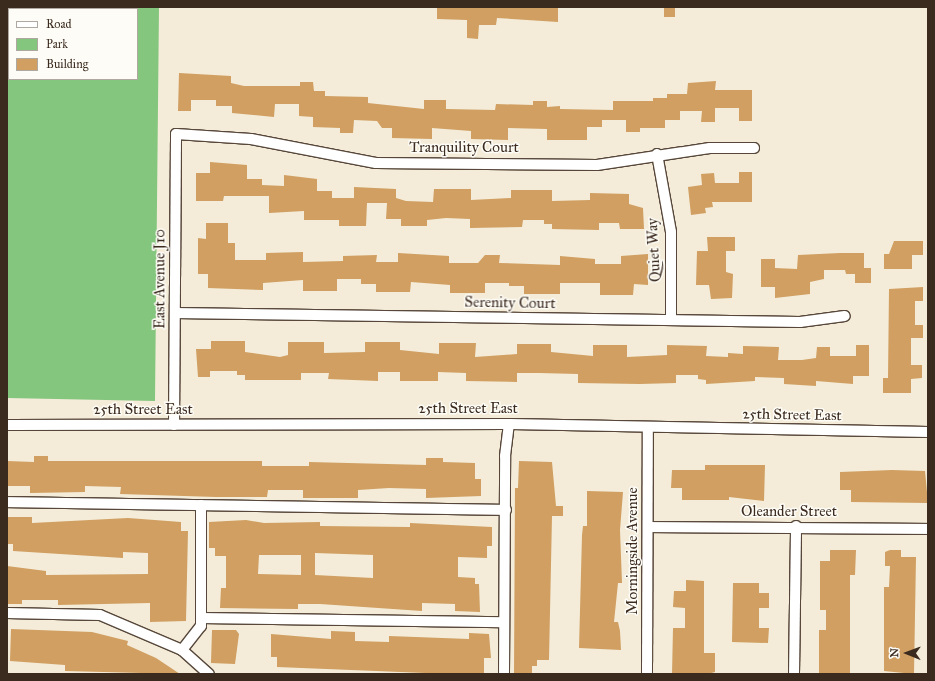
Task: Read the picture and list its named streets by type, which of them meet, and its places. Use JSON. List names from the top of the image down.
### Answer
{
  "streets": {
    "street": [
      "Tranquility Court",
      "Quiet Way",
      "East Avenue J10",
      "Serenity Court",
      "25th Street East",
      "Oleander Street",
      "Morningside Avenue"
    ]
  },
  "crossings": [
    ["Tranquility Court", "Quiet Way"],
    ["Tranquility Court", "East Avenue J10"],
    ["Quiet Way", "Serenity Court"],
    ["East Avenue J10", "Serenity Court"],
    ["East Avenue J10", "25th Street East"],
    ["25th Street East", "Morningside Avenue"],
    ["Oleander Street", "Morningside Avenue"]
  ],
  "legend": ["Road", "Park", "Building"],
  "north": "left"
}
